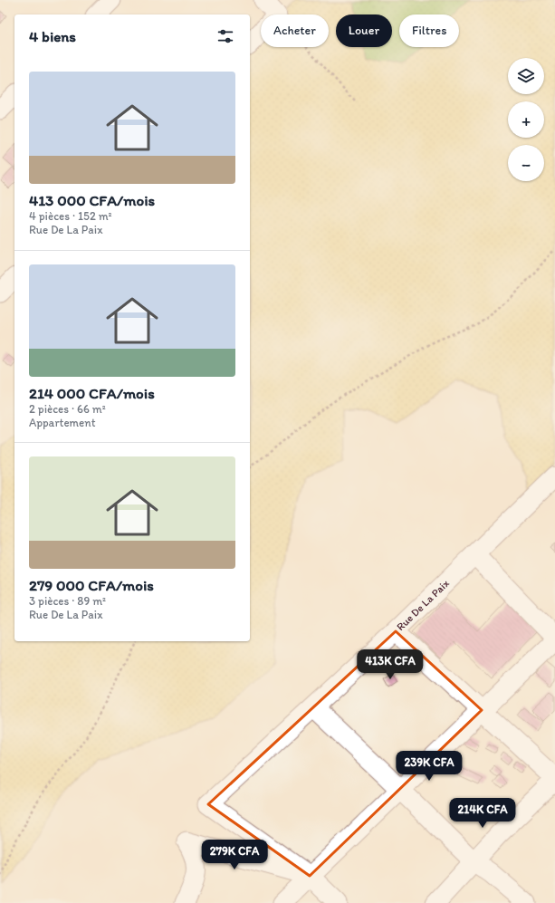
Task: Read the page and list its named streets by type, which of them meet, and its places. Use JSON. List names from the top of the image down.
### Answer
{
  "streets": {
    "street": ["Rue De La Paix"]
  },
  "page": {
    "chip": ["Acheter", "Louer", "Filtres"],
    "heading": "4 biens",
    "map_buttons": ["+", "−"],
    "list": [
      {
        "name": "413 000 CFA/mois",
        "note": "4 pièces · 152 m² · Rue De La Paix"
      },
      {
        "name": "214 000 CFA/mois",
        "note": "2 pièces · 66 m² · Appartement"
      },
      {
        "name": "279 000 CFA/mois",
        "note": "3 pièces · 89 m² · Rue De La Paix"
      }
    ],
    "price": [
      "413K CFA",
      "239K CFA",
      "214K CFA",
      "279K CFA"
    ]
  }
}
